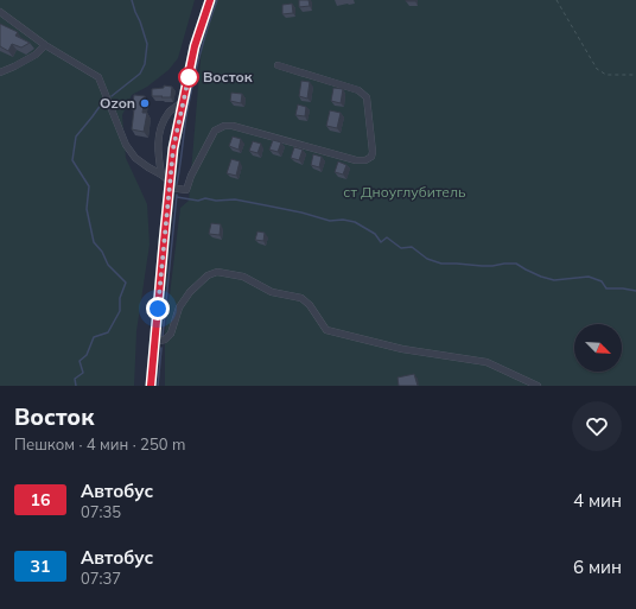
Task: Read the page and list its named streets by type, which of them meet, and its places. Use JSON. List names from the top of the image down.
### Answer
{
  "parks": ["ст Дноуглубитель"],
  "places": ["Восток", "Ozon"],
  "lines": ["bus line 16"],
  "north": "bottom right",
  "page": {
    "heading": ["Восток", "Пешком · 4 мин · 250 m"],
    "list": [
      {
        "mark": "16",
        "name": "Автобус",
        "note": "07:35",
        "value": "4 мин"
      },
      {
        "mark": "31",
        "name": "Автобус",
        "note": "07:37",
        "value": "6 мин"
      }
    ]
  }
}
